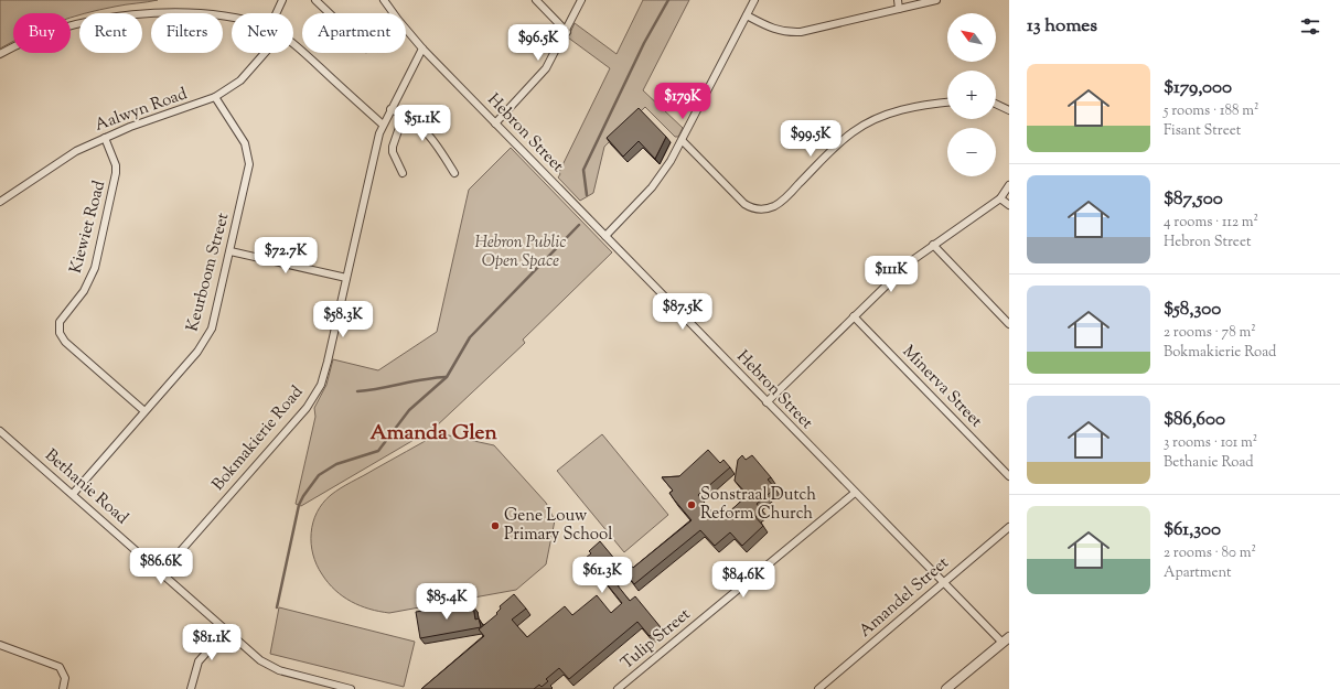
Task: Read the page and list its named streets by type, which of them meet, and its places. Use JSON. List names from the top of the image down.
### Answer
{
  "streets": {
    "street": [
      "Aalwyn Road",
      "Hebron Street",
      "Kiewiet Road",
      "Keurboom Street",
      "Minerva Street",
      "Bokmakierie Road",
      "Bethanie Road",
      "Amandel Street",
      "Tulip Street"
    ]
  },
  "crossings": [
    ["Aalwyn Road", "Kiewiet Road"],
    ["Aalwyn Road", "Keurboom Street"],
    ["Hebron Street", "Bokmakierie Road"],
    ["Hebron Street", "Amandel Street"],
    ["Hebron Street", "Tulip Street"],
    ["Kiewiet Road", "Keurboom Street"],
    ["Keurboom Street", "Bethanie Road"],
    ["Bokmakierie Road", "Bethanie Road"]
  ],
  "districts": ["Amanda Glen"],
  "parks": ["Hebron Public Open Space"],
  "places": ["Sonstraal Dutch Reform Church", "Gene Louw Primary School"],
  "north": "top left",
  "page": {
    "heading": "13 homes",
    "map_buttons": ["+", "−"],
    "chip": [
      "Buy",
      "Rent",
      "Filters",
      "New",
      "Apartment"
    ],
    "price": [
      "$96.5K",
      "$179K",
      "$51.1K",
      "$99.5K",
      "$72.7K",
      "$111K",
      "$87.5K",
      "$58.3K",
      "$86.6K",
      "$61.3K",
      "$84.6K",
      "$85.4K",
      "$81.1K"
    ],
    "list": [
      {
        "name": "$179,000",
        "note": "5 rooms · 188 m² · Fisant Street"
      },
      {
        "name": "$87,500",
        "note": "4 rooms · 112 m² · Hebron Street"
      },
      {
        "name": "$58,300",
        "note": "2 rooms · 78 m² · Bokmakierie Road"
      },
      {
        "name": "$86,600",
        "note": "3 rooms · 101 m² · Bethanie Road"
      },
      {
        "name": "$61,300",
        "note": "2 rooms · 80 m² · Apartment"
      }
    ]
  }
}
